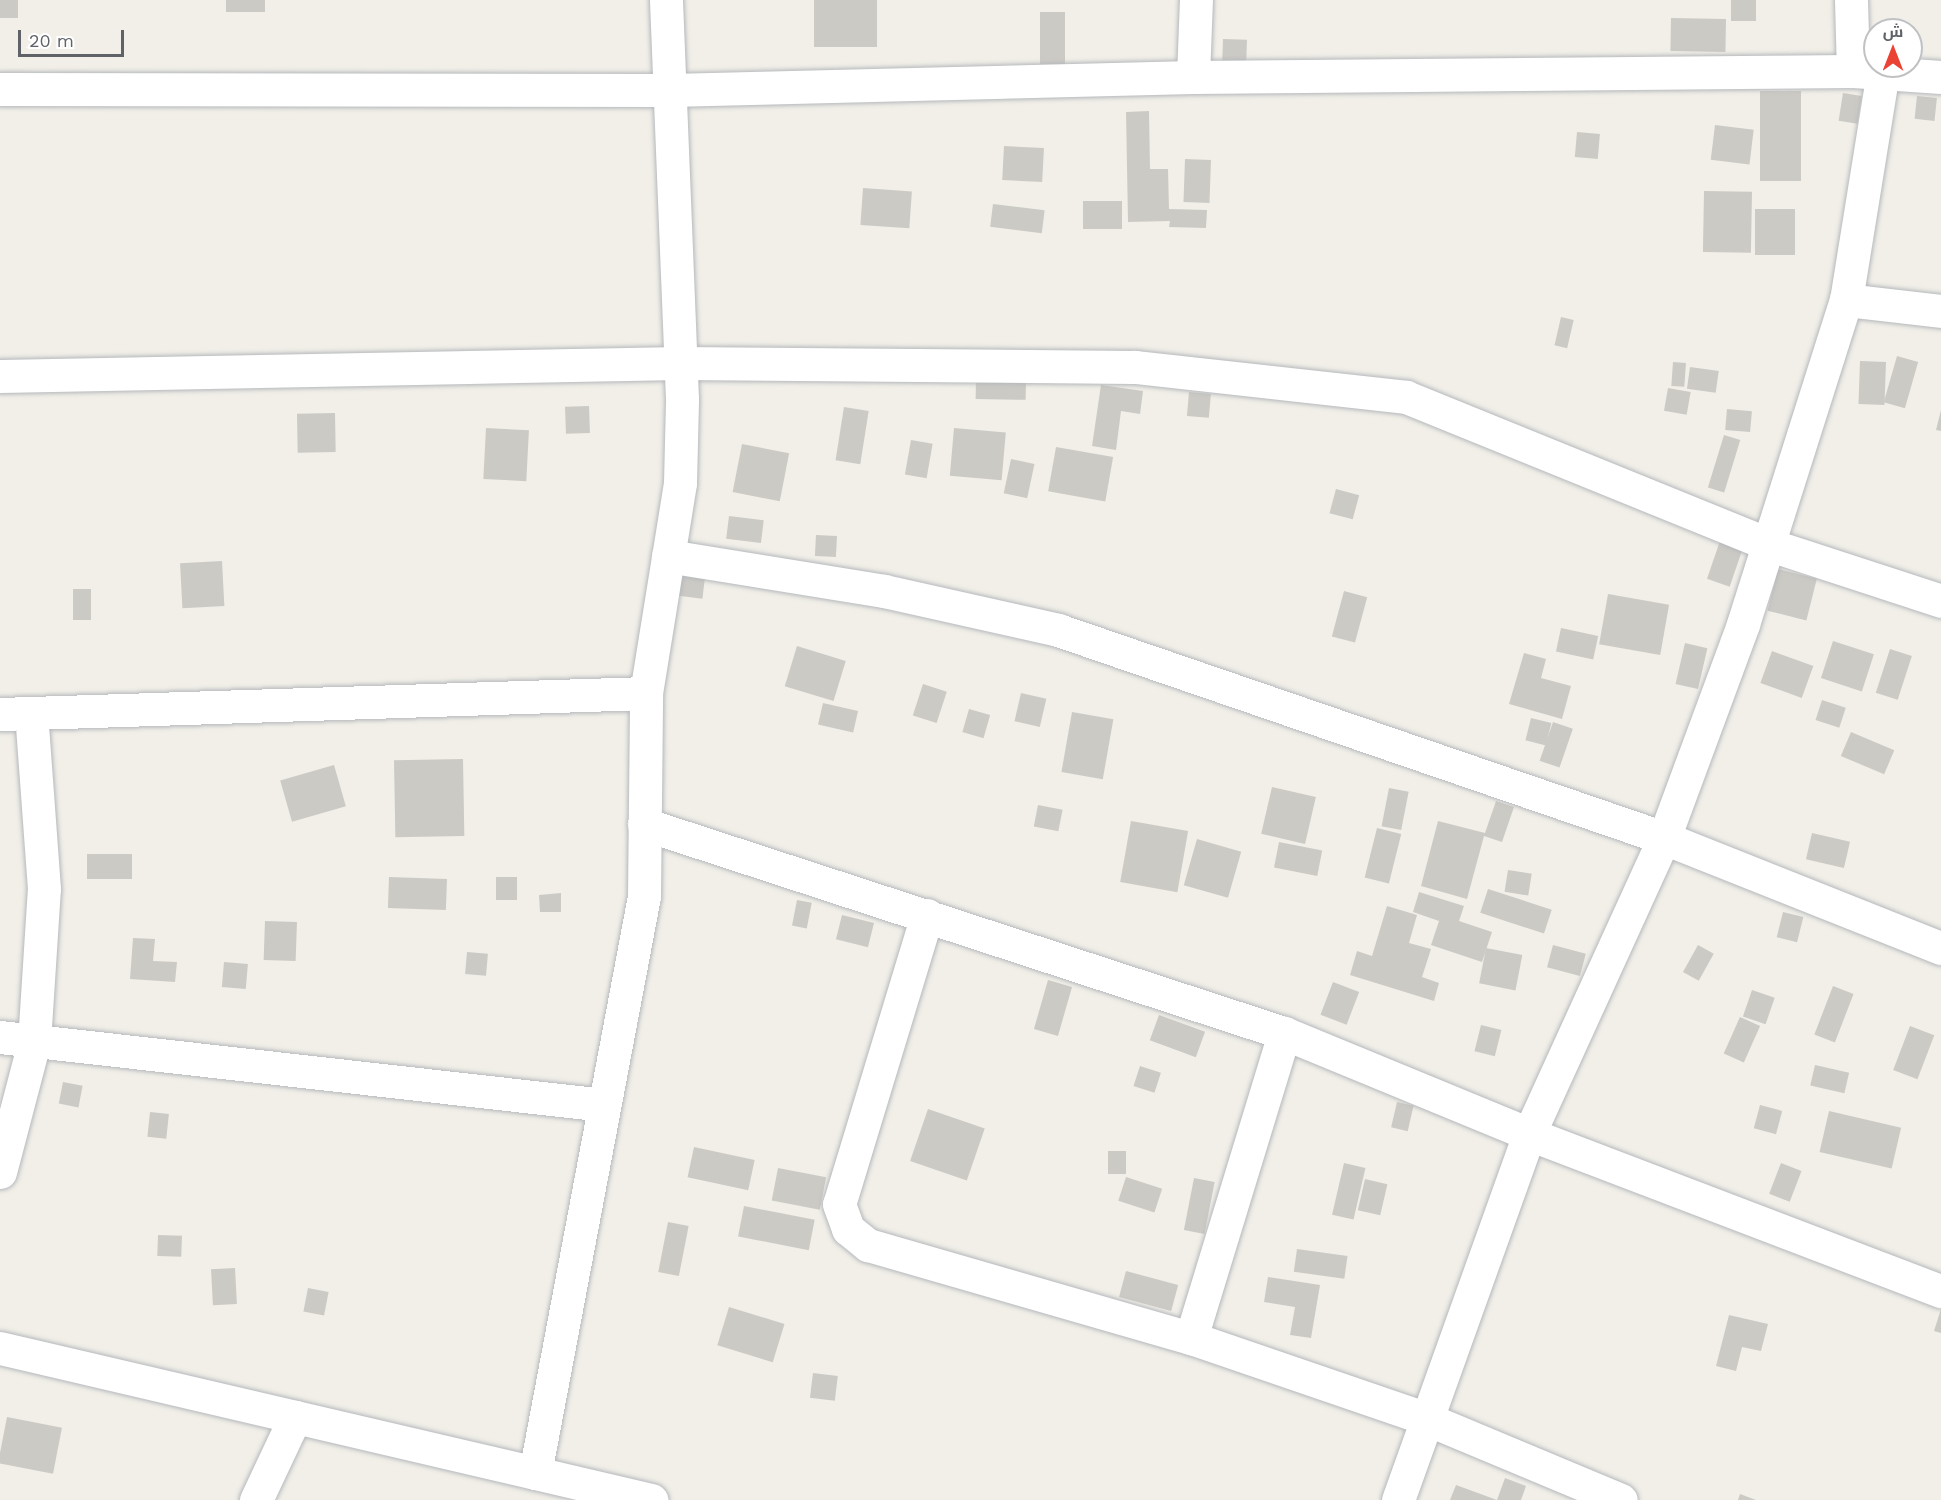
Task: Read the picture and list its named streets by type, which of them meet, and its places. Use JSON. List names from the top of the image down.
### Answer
{
  "scale_bar": "20 m",
  "north": "top"
}
